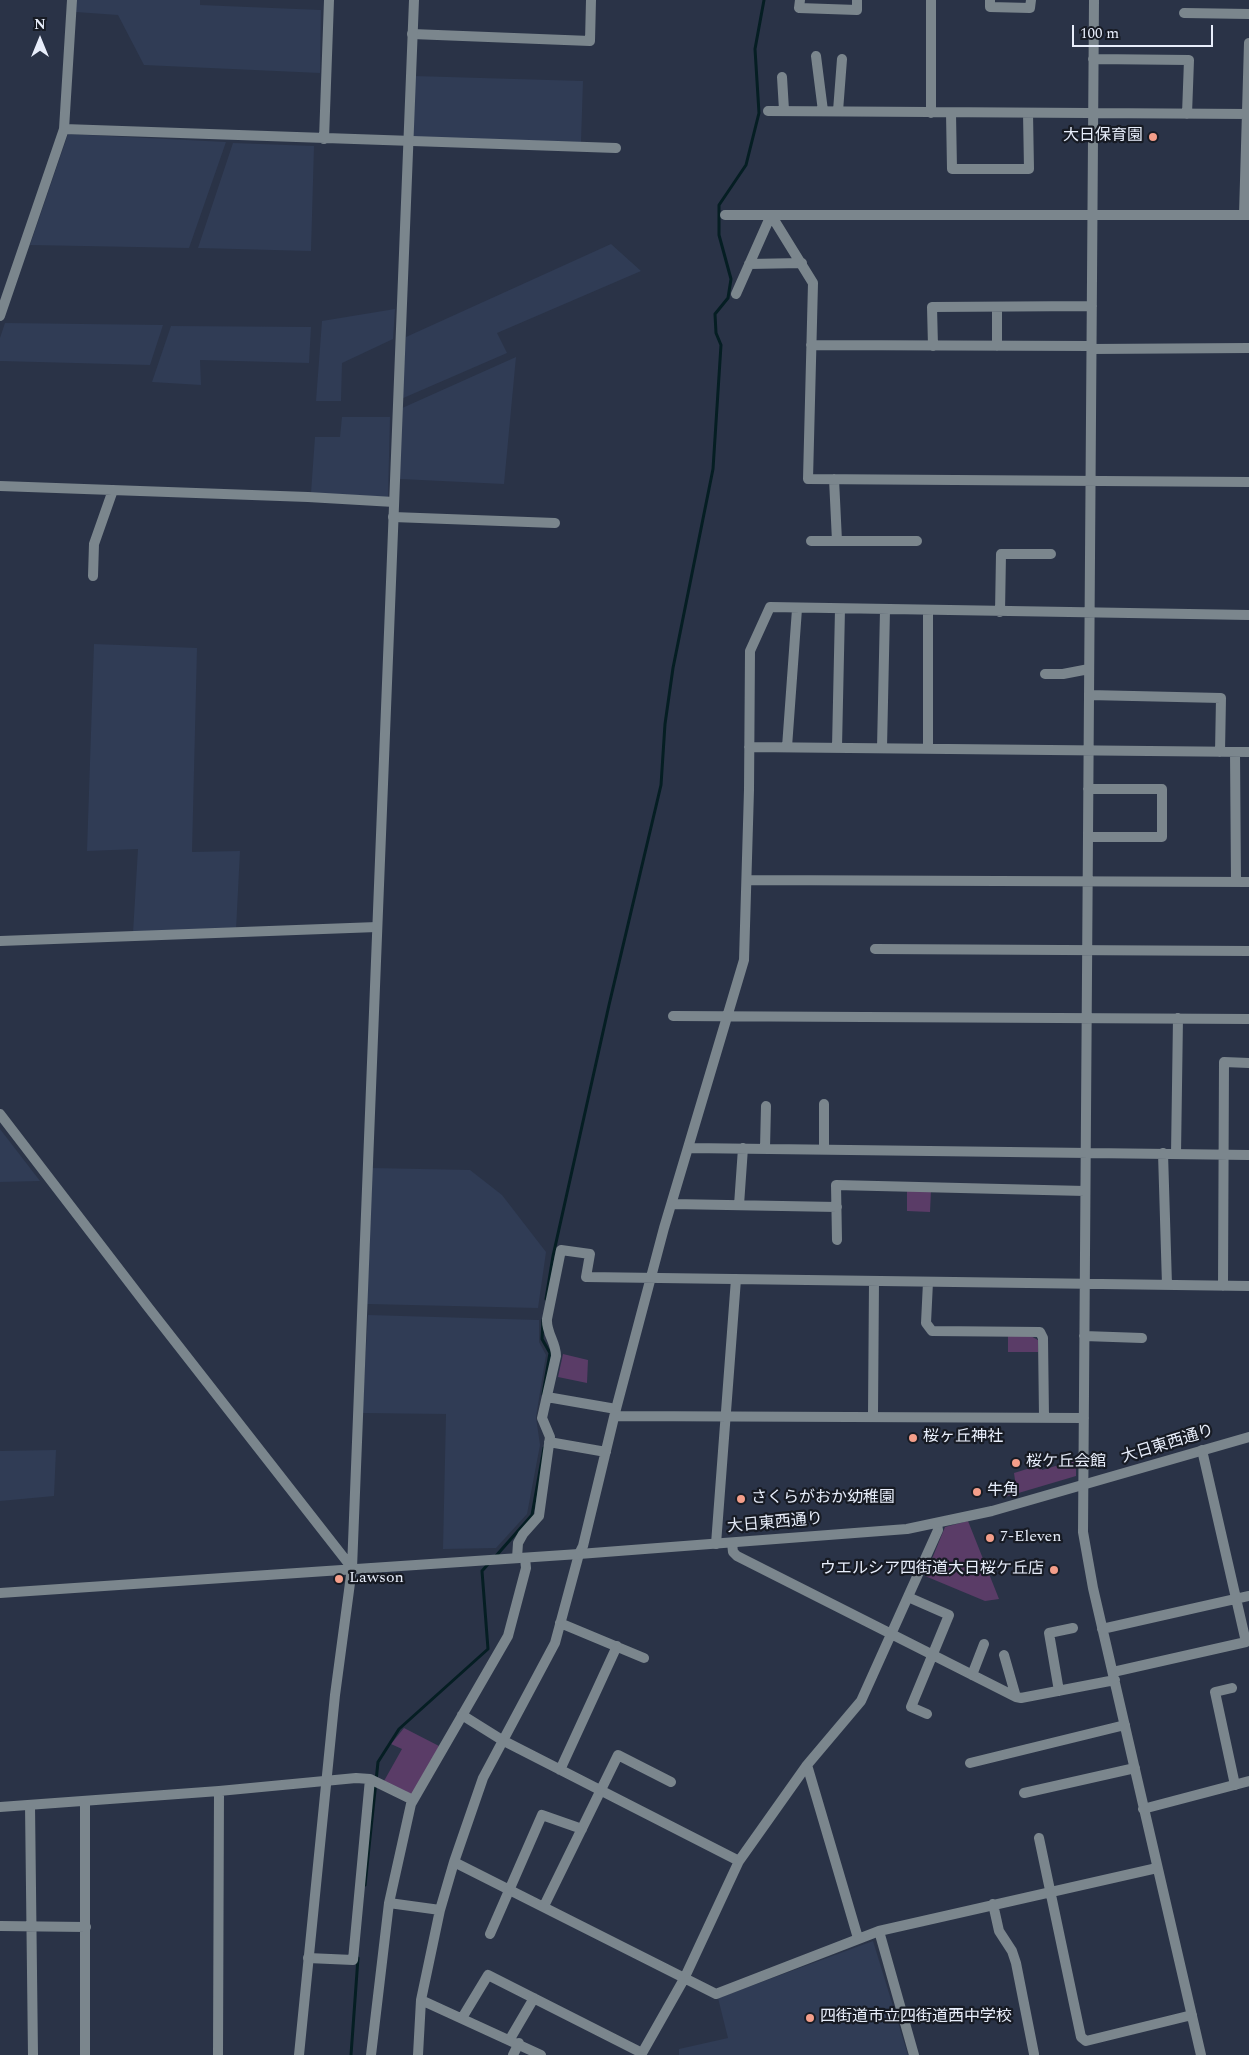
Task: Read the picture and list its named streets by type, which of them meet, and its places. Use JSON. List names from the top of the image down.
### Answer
{
  "streets": {
    "street": ["大日東西通り"]
  },
  "places": [
    "大日保育園",
    "桜ヶ丘神社",
    "桜ケ丘会館",
    "牛角",
    "さくらがおか幼稚園",
    "7-Eleven",
    "ウエルシア四街道大日桜ケ丘店",
    "Lawson",
    "四街道市立四街道西中学校"
  ],
  "scale_bar": "100 m",
  "north": "top"
}
